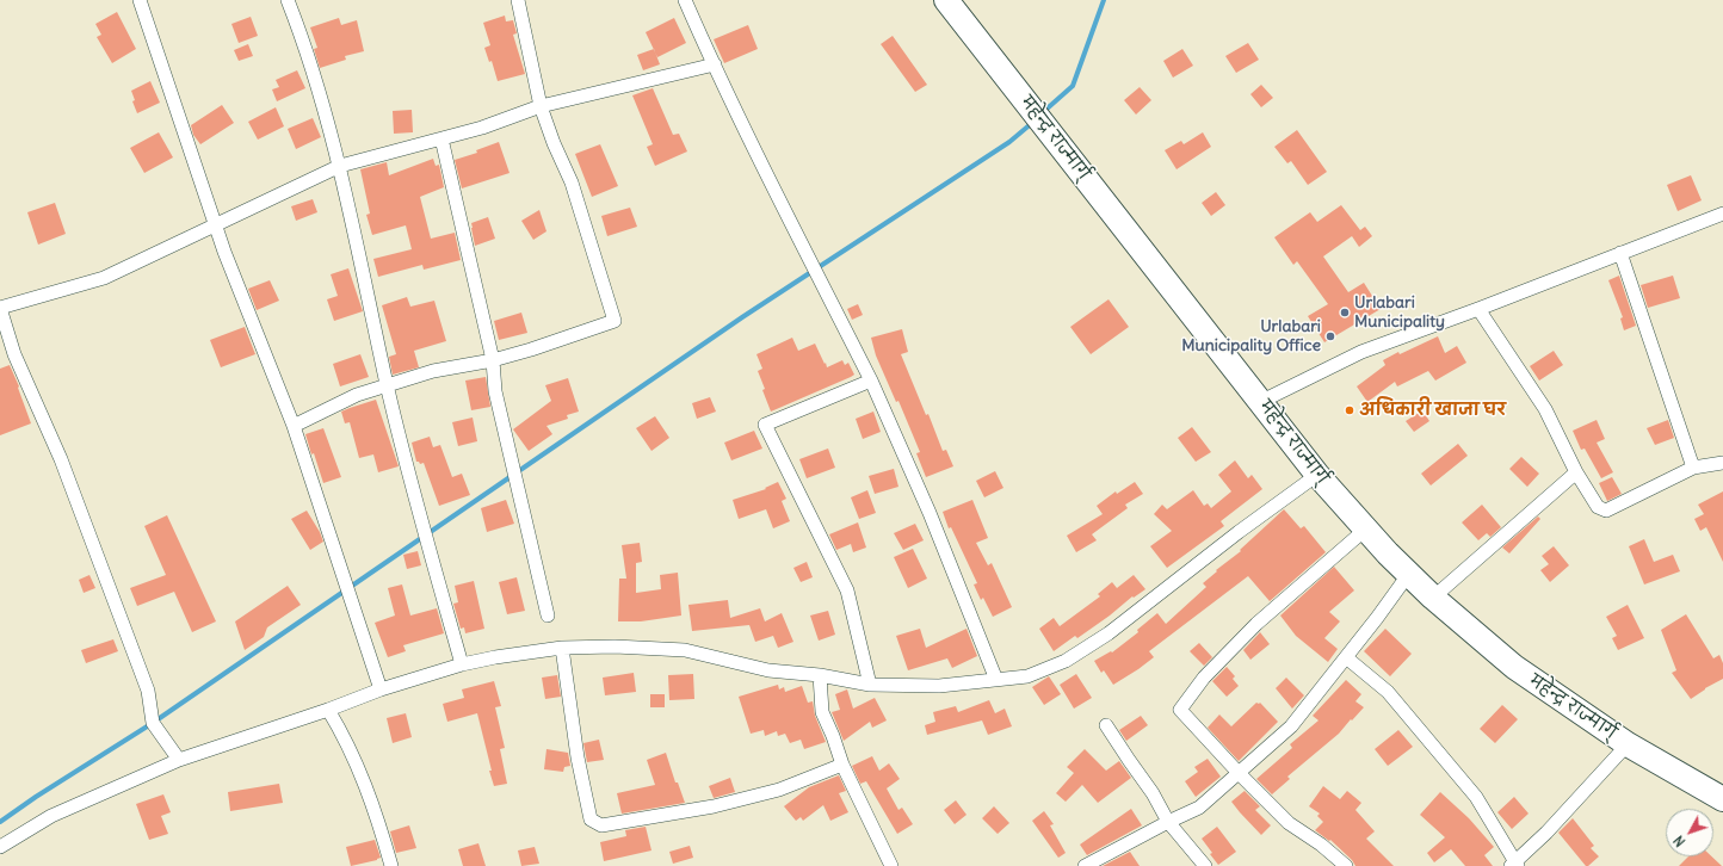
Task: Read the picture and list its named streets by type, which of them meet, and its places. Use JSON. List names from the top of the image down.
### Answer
{
  "streets": {
    "highway": ["महेन्द्र राज्मार्ग्"]
  },
  "places": ["Urlabari Municipality", "Urlabari Municipality Office", "अधिकारी खाजा घर"],
  "north": "bottom left"
}
